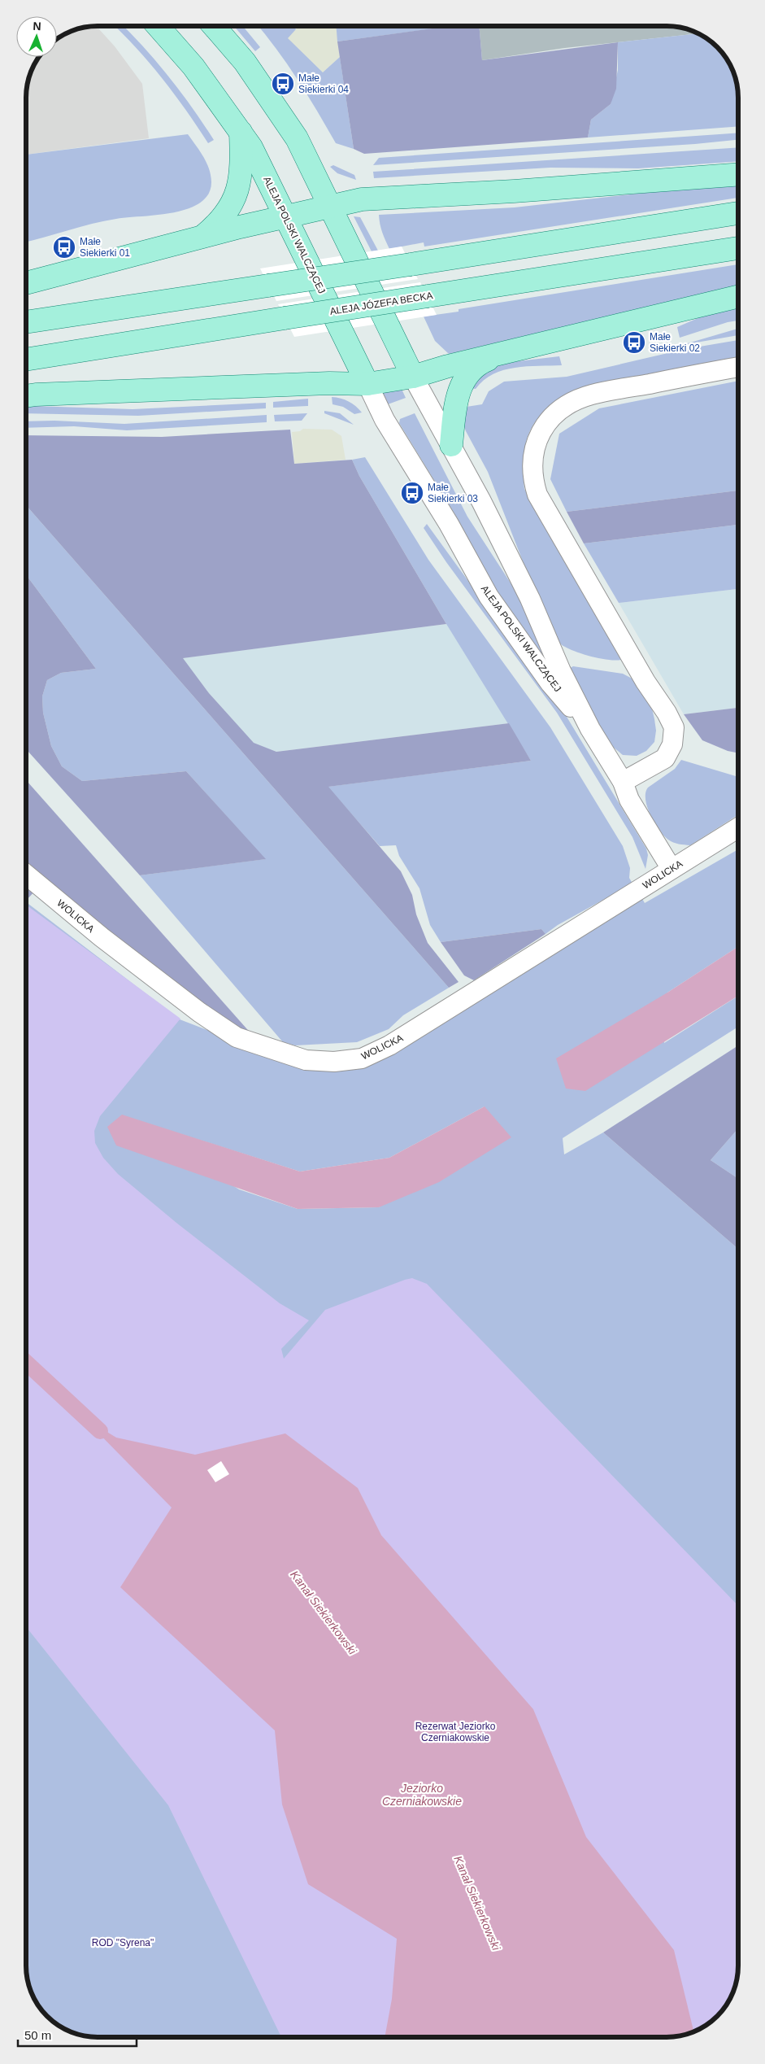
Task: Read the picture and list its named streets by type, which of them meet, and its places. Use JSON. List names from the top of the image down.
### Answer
{
  "streets": {
    "main road": ["ALEJA POLSKI WALCZĄCEJ", "ALEJA JÓZEFA BECKA"],
    "street": ["WOLICKA"]
  },
  "crossings": [
    ["ALEJA POLSKI WALCZĄCEJ", "WOLICKA"]
  ],
  "water": ["Kanał Siekierkowski", "Jeziorko Czerniakowskie"],
  "parks": ["Rezerwat Jeziorko Czerniakowskie", "ROD \"Syrena\""],
  "places": {
    "bus stop": [
      "Małe Siekierki 04",
      "Małe Siekierki 01",
      "Małe Siekierki 02",
      "Małe Siekierki 03"
    ]
  },
  "scale_bar": "50 m",
  "north": "top"
}
